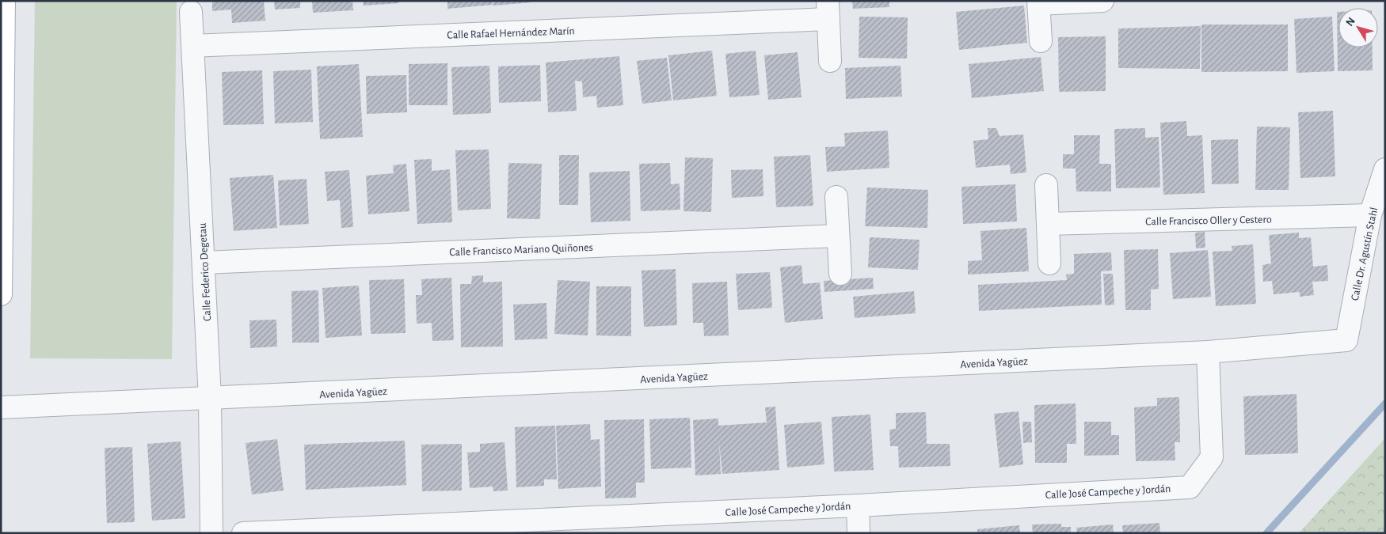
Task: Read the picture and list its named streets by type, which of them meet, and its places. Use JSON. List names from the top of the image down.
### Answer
{
  "streets": {
    "street": [
      "Calle Rafael Hernández Marín",
      "Calle Francisco Oller y Cestero",
      "Calle Francisco Mariano Quiñones",
      "Calle Dr. Agustín Stahl",
      "Calle Federico Degetau",
      "Avenida Yagüez",
      "Calle José Campeche y Jordán"
    ]
  },
  "crossings": [
    ["Calle Rafael Hernández Marín", "Calle Federico Degetau"],
    ["Calle Francisco Oller y Cestero", "Calle Dr. Agustín Stahl"],
    ["Calle Francisco Mariano Quiñones", "Calle Federico Degetau"],
    ["Calle Dr. Agustín Stahl", "Avenida Yagüez"],
    ["Calle Federico Degetau", "Avenida Yagüez"],
    ["Avenida Yagüez", "Calle José Campeche y Jordán"]
  ],
  "north": "top left"
}
